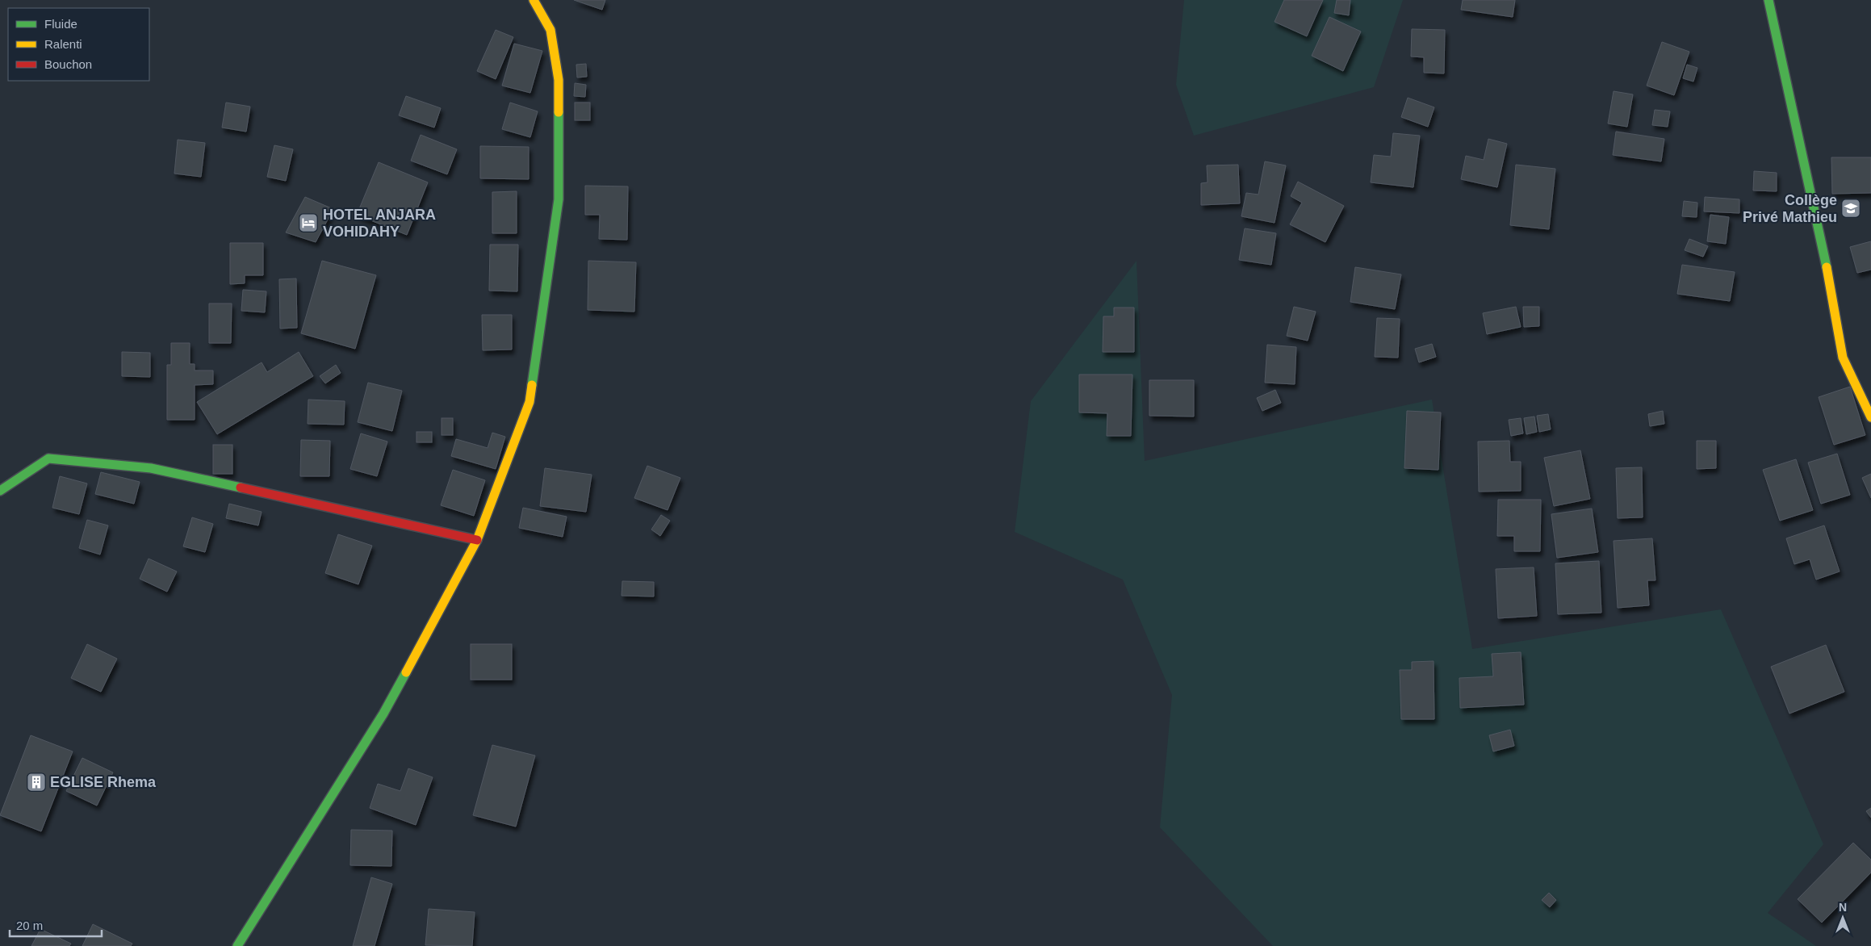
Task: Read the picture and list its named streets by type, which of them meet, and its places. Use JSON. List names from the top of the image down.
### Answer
{
  "places": {
    "school or university": ["Collège Privé Mathieu"],
    "hotel": ["HOTEL ANJARA VOHIDAHY"],
    "building": ["EGLISE Rhema"]
  },
  "legend": ["Fluide", "Ralenti", "Bouchon"],
  "scale_bar": "20 m",
  "north": "top"
}
